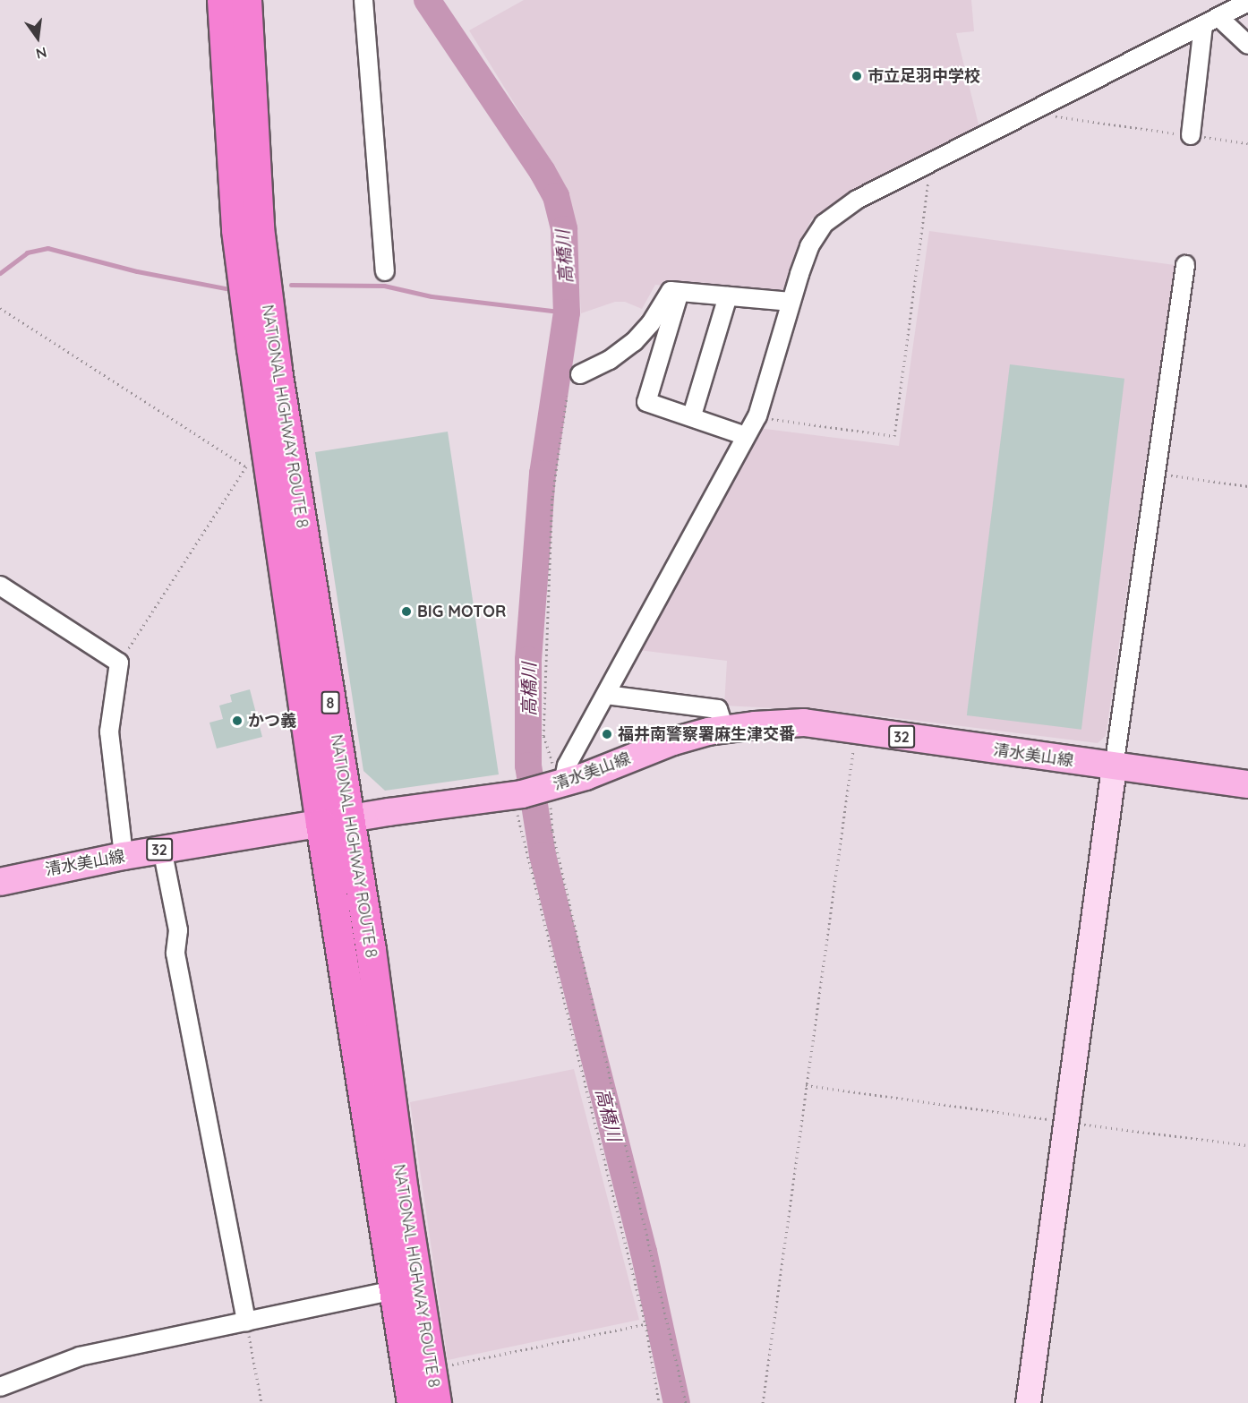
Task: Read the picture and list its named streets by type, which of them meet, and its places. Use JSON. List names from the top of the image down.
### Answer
{
  "streets": {
    "highway": ["NATIONAL HIGHWAY ROUTE 8", "8"],
    "main road": ["32", "清水美山線"]
  },
  "crossings": [
    ["NATIONAL HIGHWAY ROUTE 8", "清水美山線"]
  ],
  "water": ["高橋川"],
  "places": [
    "市立足羽中学校",
    "BIG MOTOR",
    "かつ義",
    "福井南警察署麻生津交番"
  ],
  "north": "bottom"
}
